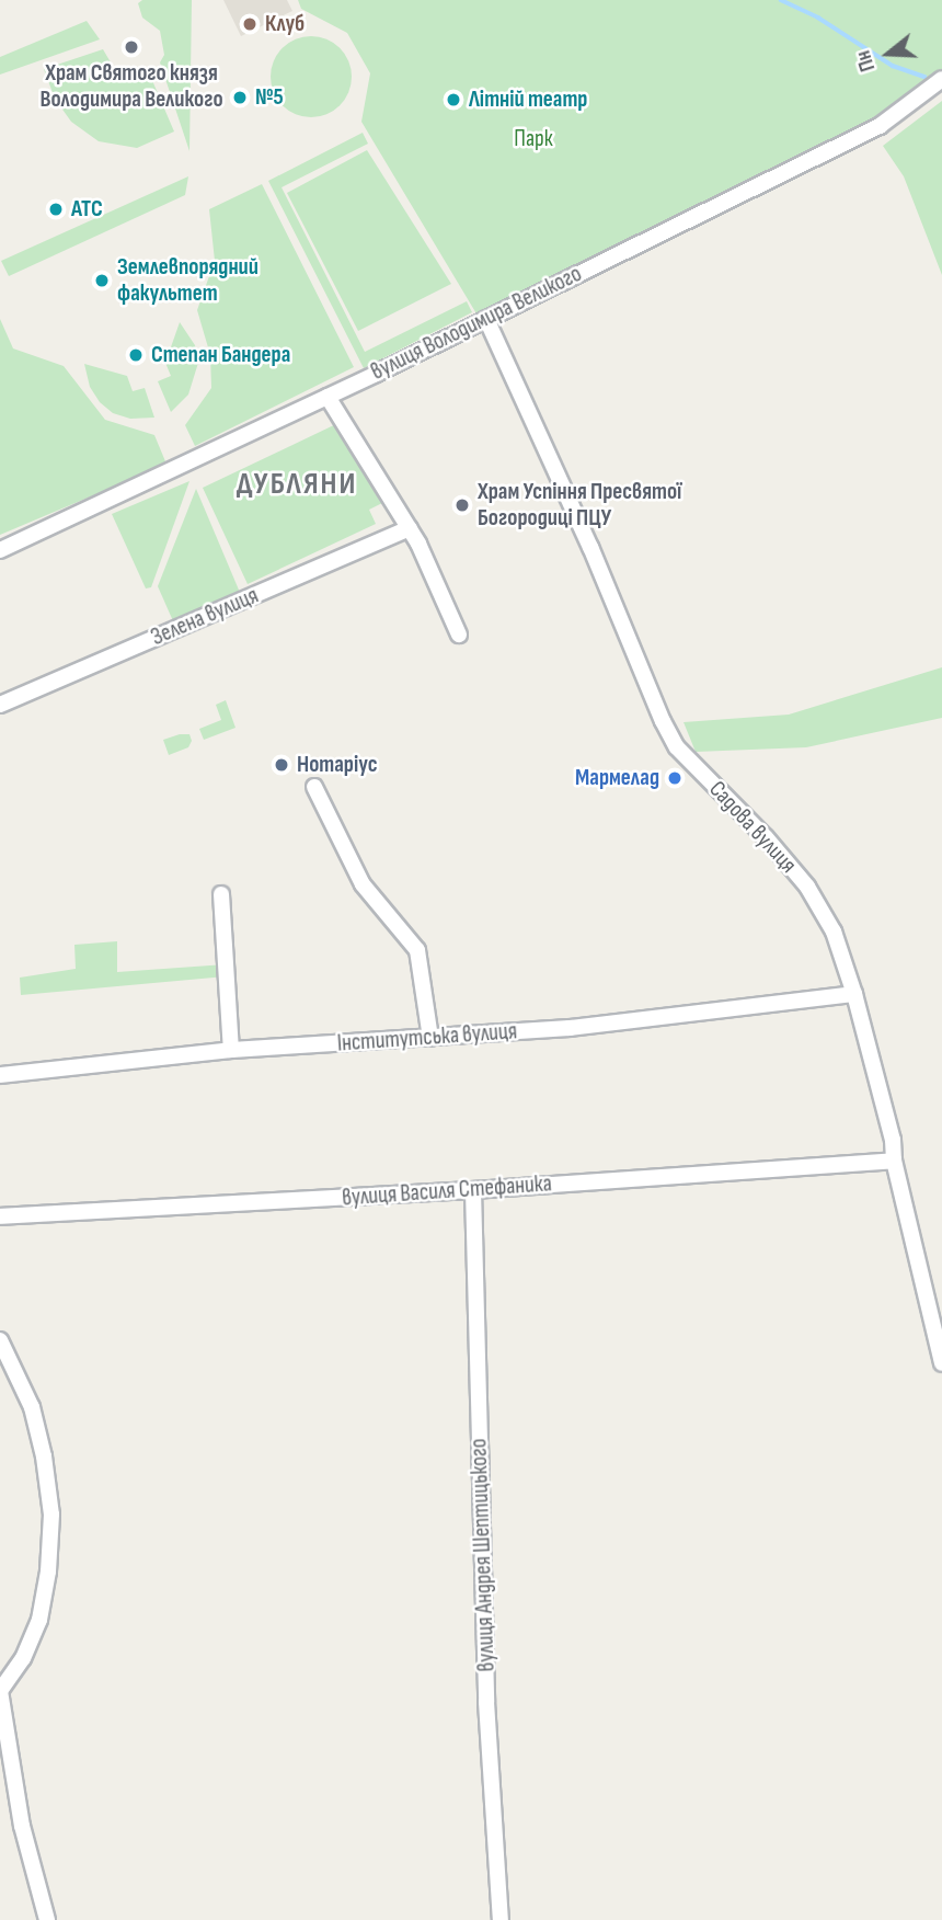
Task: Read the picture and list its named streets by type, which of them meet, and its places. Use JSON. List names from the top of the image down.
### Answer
{
  "streets": {
    "street": [
      "вулиця Володимира Великого",
      "Зелена вулиця",
      "Садова вулиця",
      "Інститутська вулиця",
      "вулиця Василя Стефаника",
      "вулиця Андрея Шептицького"
    ]
  },
  "crossings": [
    ["вулиця Володимира Великого", "Садова вулиця"],
    ["Садова вулиця", "Інститутська вулиця"],
    ["Садова вулиця", "вулиця Василя Стефаника"],
    ["вулиця Василя Стефаника", "вулиця Андрея Шептицького"]
  ],
  "districts": ["ДУБЛЯНИ"],
  "parks": ["Парк"],
  "places": [
    "Клуб",
    "Храм Святого князя Володимира Великого",
    "№5",
    "Літній театр",
    "АТС",
    "Землевпорядний факультет",
    "Степан Бандера",
    "Храм Успіння Пресвятої Богородиці ПЦУ",
    "Нотаріус",
    "Мармелад"
  ],
  "north": "left"
}
